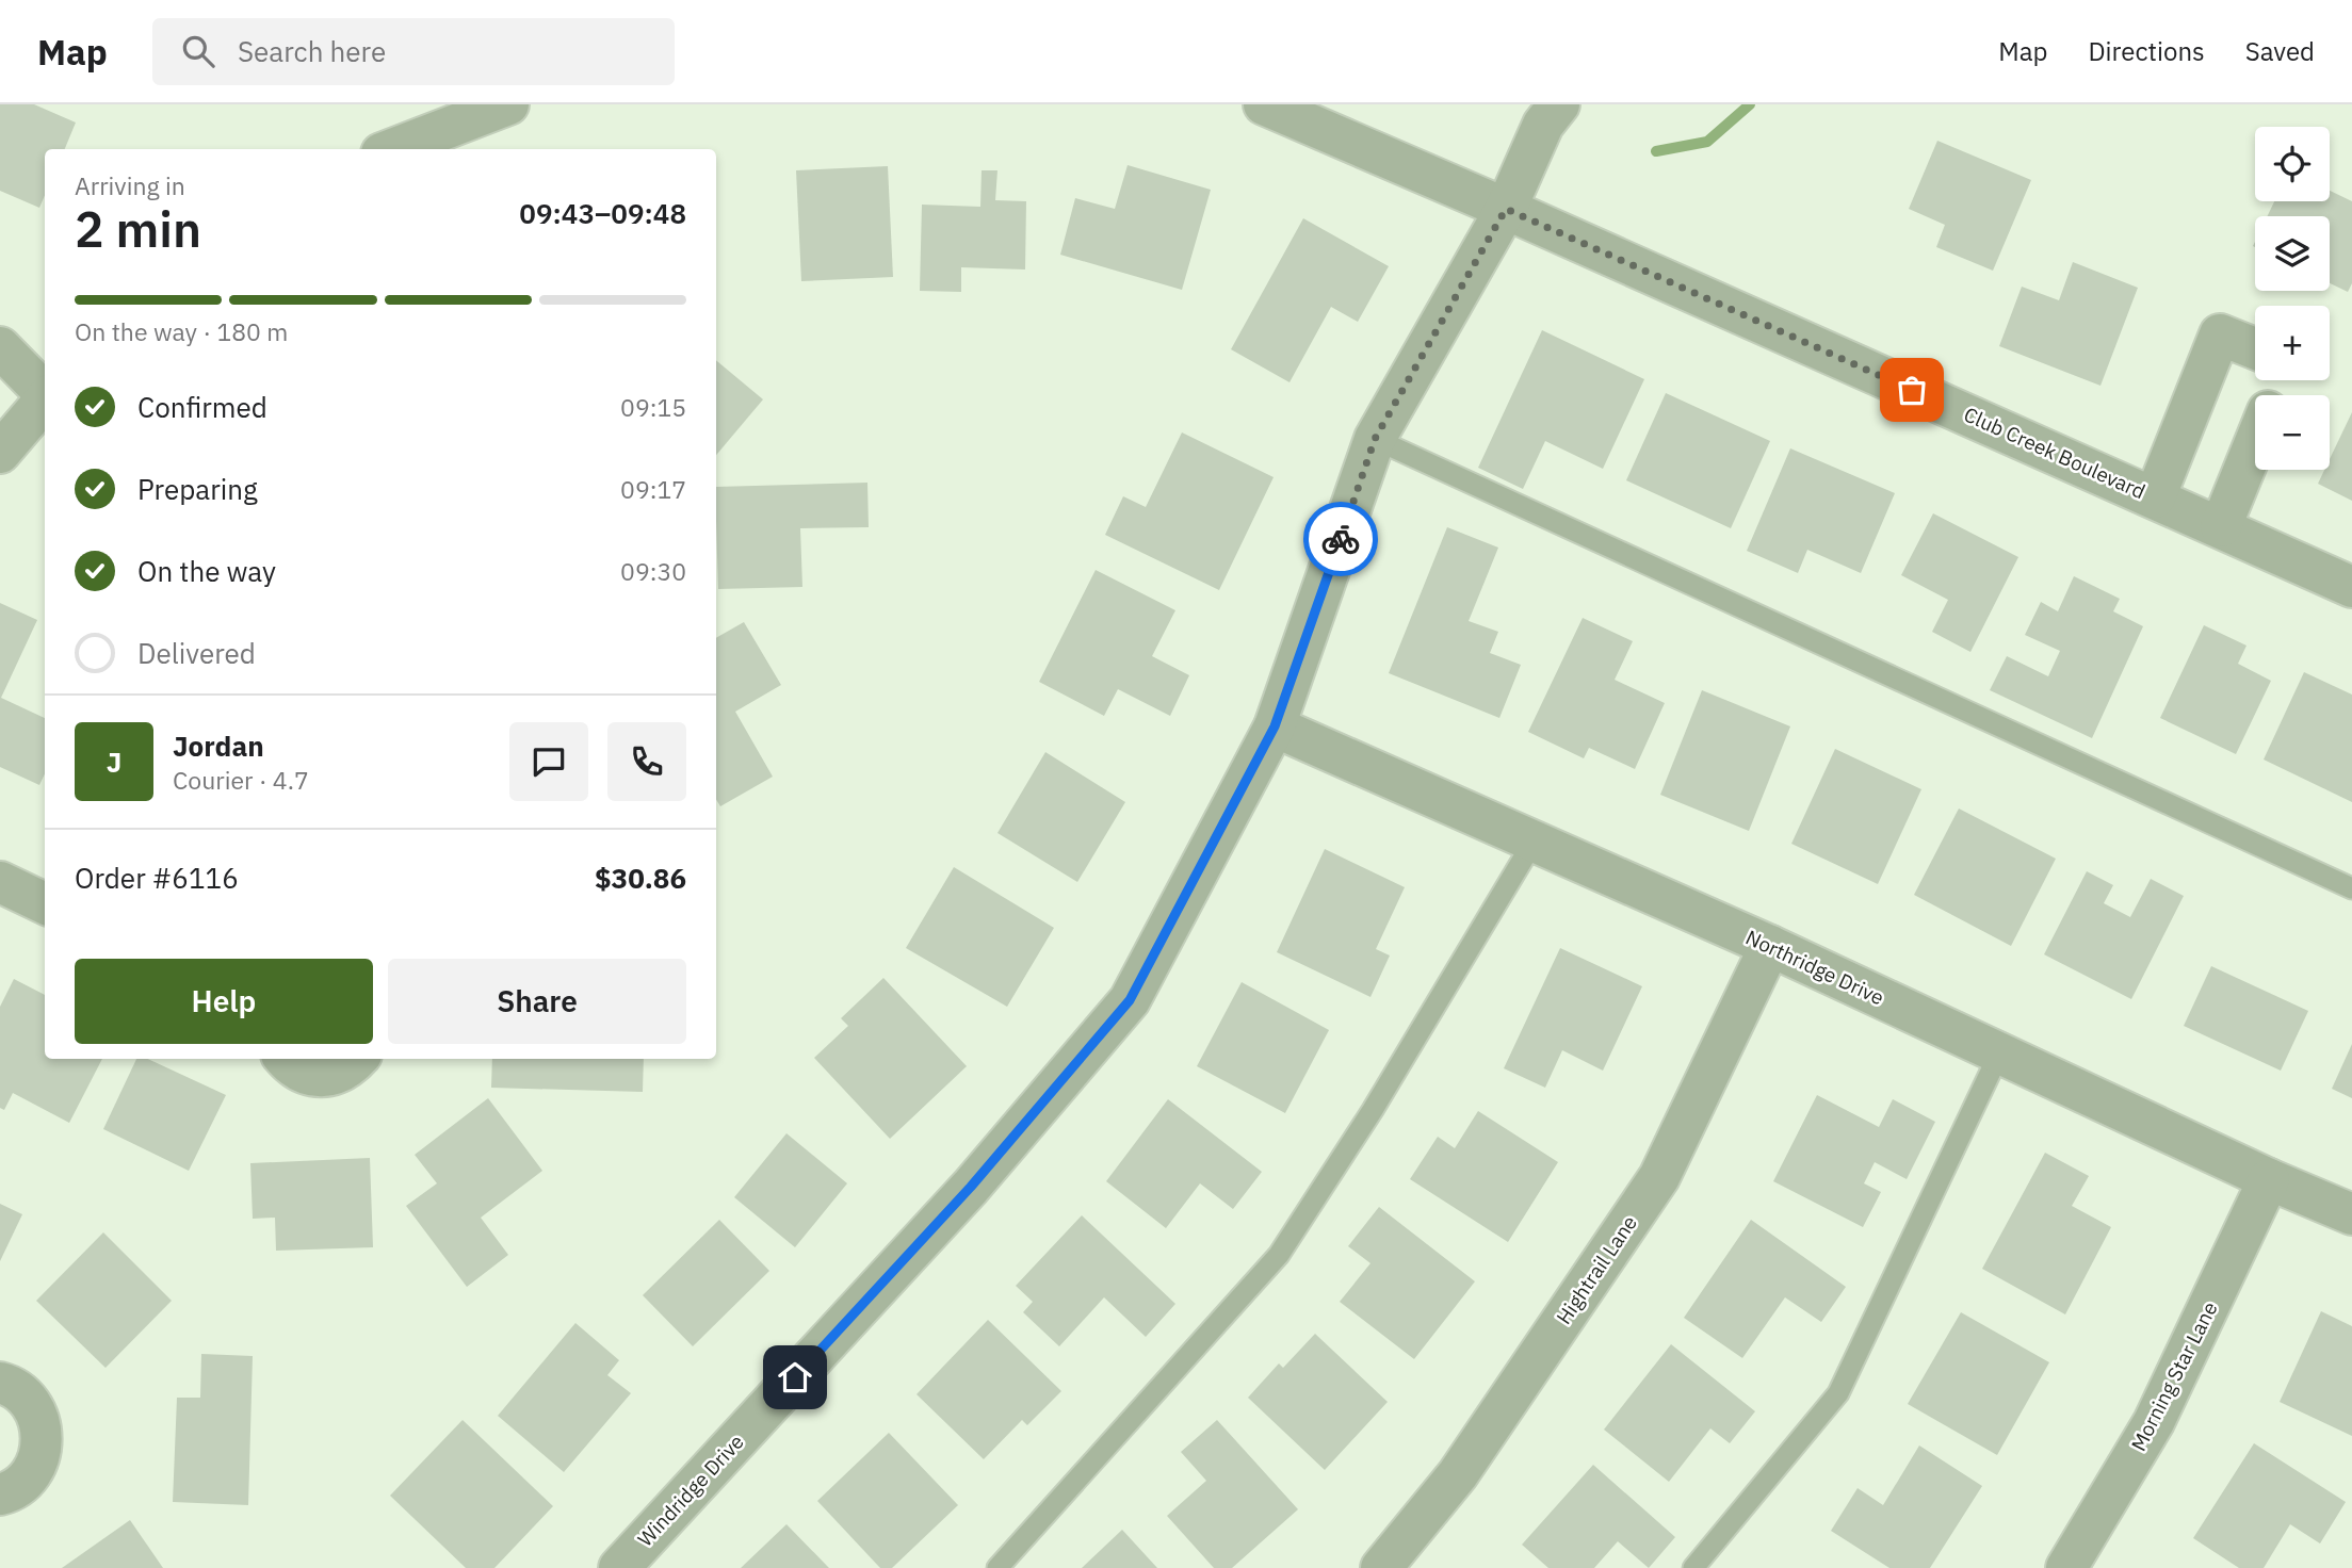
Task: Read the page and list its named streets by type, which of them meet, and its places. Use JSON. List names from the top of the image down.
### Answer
{
  "streets": {
    "street": [
      "Club Creek Boulevard",
      "Northridge Drive",
      "Hightrail Lane",
      "Morning Star Lane",
      "Windridge Drive"
    ]
  },
  "crossings": [
    ["Club Creek Boulevard", "Windridge Drive"],
    ["Northridge Drive", "Hightrail Lane"],
    ["Northridge Drive", "Morning Star Lane"],
    ["Northridge Drive", "Windridge Drive"]
  ],
  "page": {
    "header": "Map",
    "search": "Search here",
    "nav": ["Map", "Directions", "Saved"],
    "map_buttons": ["+", "−"],
    "heading": ["2 min", "Arriving in", "09:43–09:48"],
    "panel": [
      "Jordan",
      "Courier · 4.7",
      "Order #6116",
      "$30.86"
    ],
    "bar": "On the way · 180 m",
    "list": [
      ["Confirmed", "09:15"],
      ["Preparing", "09:17"],
      ["On the way", "09:30"],
      "Delivered"
    ],
    "round": "J",
    "buttons": ["Help", "Share"]
  }
}
